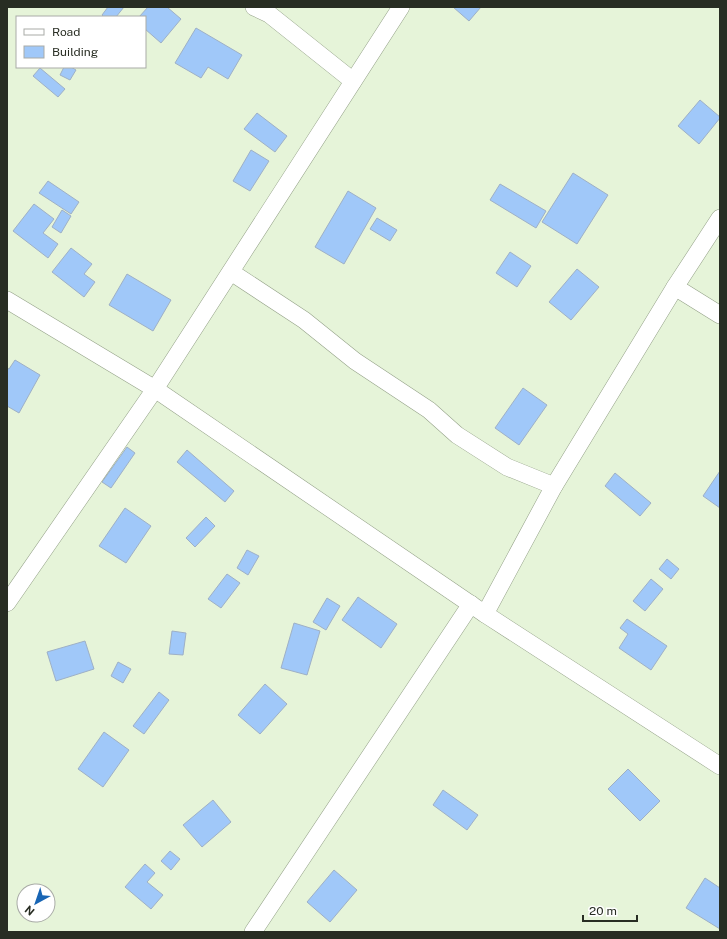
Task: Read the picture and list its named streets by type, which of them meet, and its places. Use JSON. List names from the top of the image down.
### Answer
{
  "legend": ["Road", "Building"],
  "scale_bar": "20 m",
  "north": "bottom left"
}
